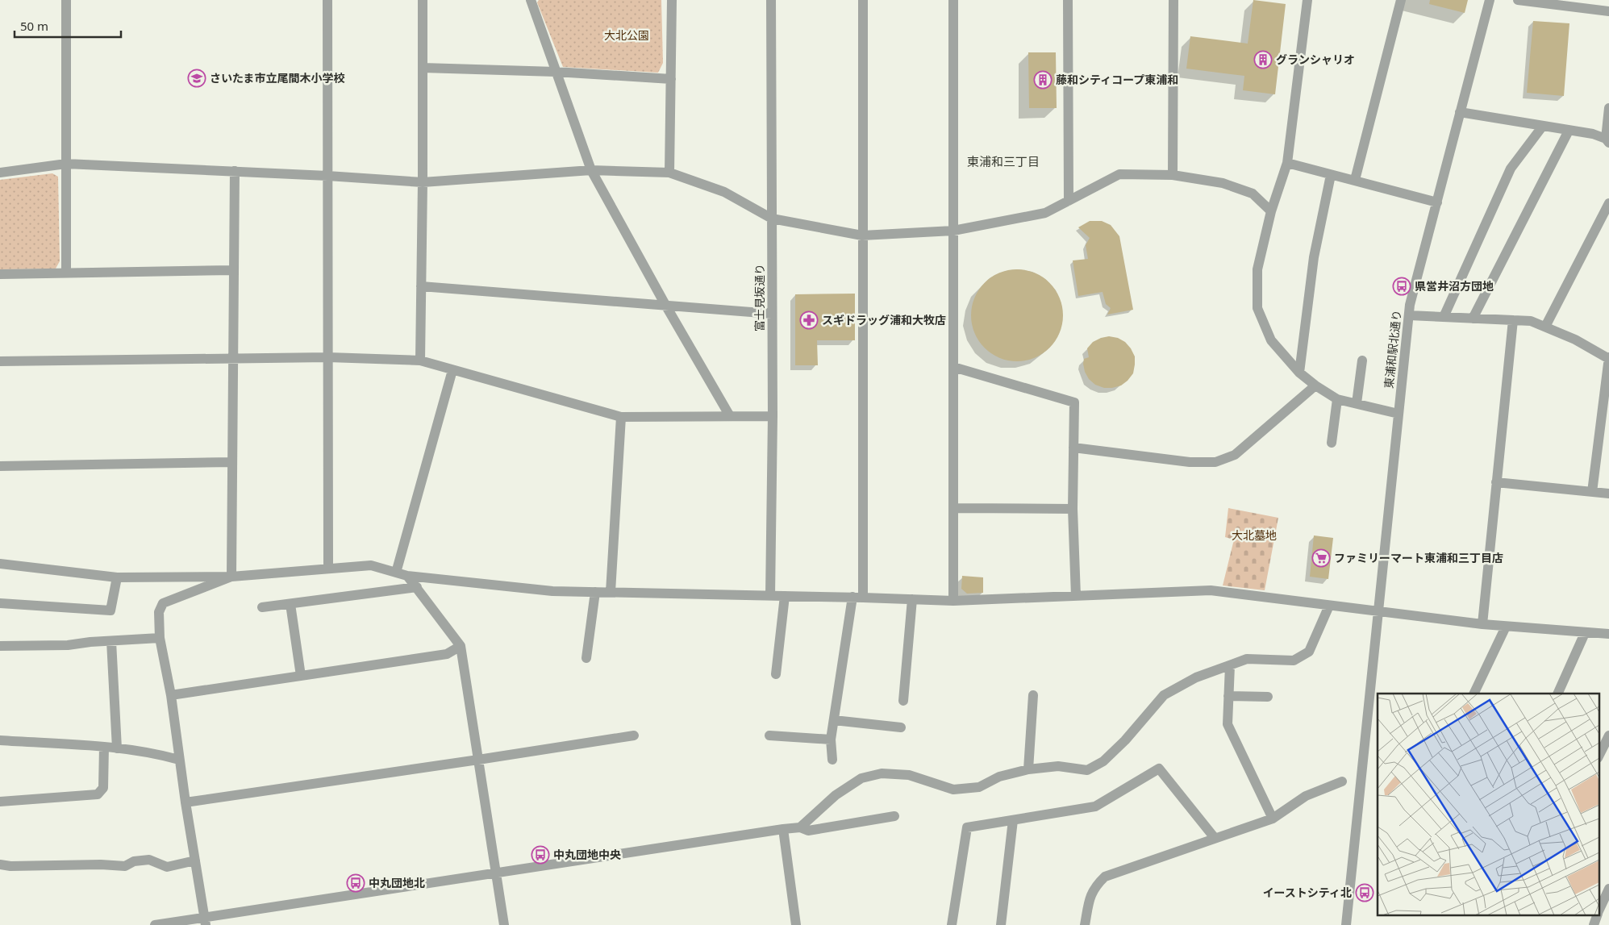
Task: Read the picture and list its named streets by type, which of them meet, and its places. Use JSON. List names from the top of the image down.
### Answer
{
  "streets": {
    "street": ["富士見坂通り", "東浦和駅北通り"]
  },
  "districts": ["東浦和三丁目"],
  "parks": ["大北公園", "大北墓地"],
  "places": {
    "building": ["グランシャリオ", "藤和シティコープ東浦和"],
    "school or university": ["さいたま市立尾間木小学校"],
    "bus stop": [
      "県営井沼方団地",
      "中丸団地中央",
      "中丸団地北",
      "イーストシティ北"
    ],
    "pharmacy": ["スギドラッグ浦和大牧店"],
    "supermarket": ["ファミリーマート東浦和三丁目店"]
  },
  "scale_bar": "50 m"
}
